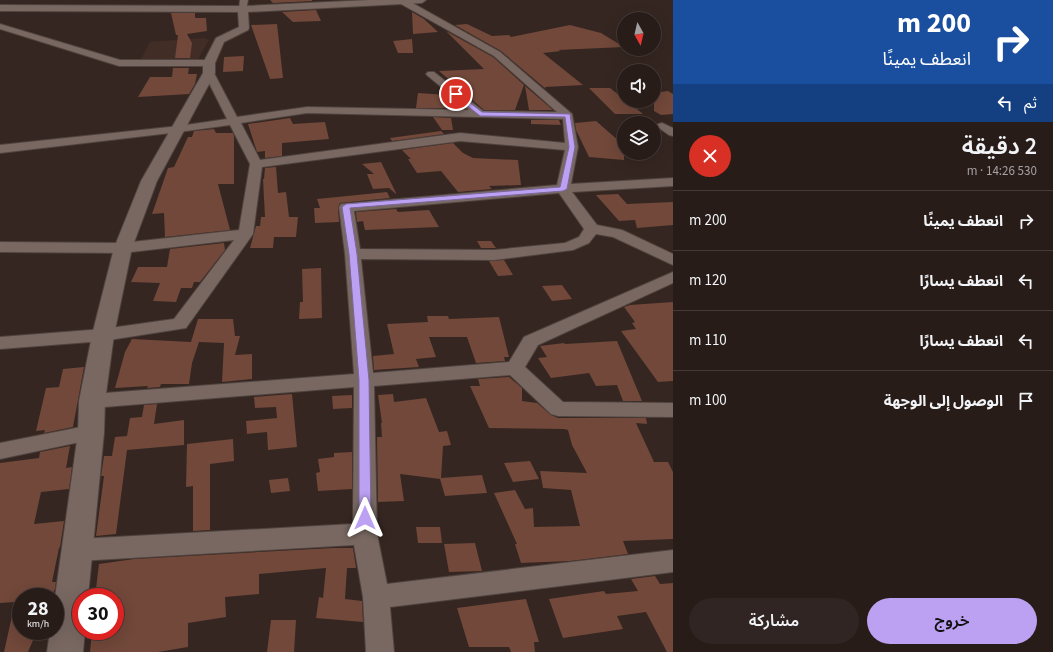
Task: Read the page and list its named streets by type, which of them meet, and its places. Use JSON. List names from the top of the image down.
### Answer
{
  "north": "bottom",
  "page": {
    "turn": ["200 m", "انعطف يمينًا"],
    "then": "ثم",
    "heading": ["2 دقيقة", "530 m · 14:26"],
    "list": [
      {
        "name": "انعطف يمينًا",
        "value": "200 m"
      },
      {
        "name": "انعطف يسارًا",
        "value": "120 m"
      },
      {
        "name": "انعطف يسارًا",
        "value": "110 m"
      },
      {
        "name": "الوصول إلى الوجهة",
        "value": "100 m"
      }
    ],
    "speed": "28 km/h",
    "limit": "30",
    "buttons": ["خروج", "مشاركة"]
  }
}
